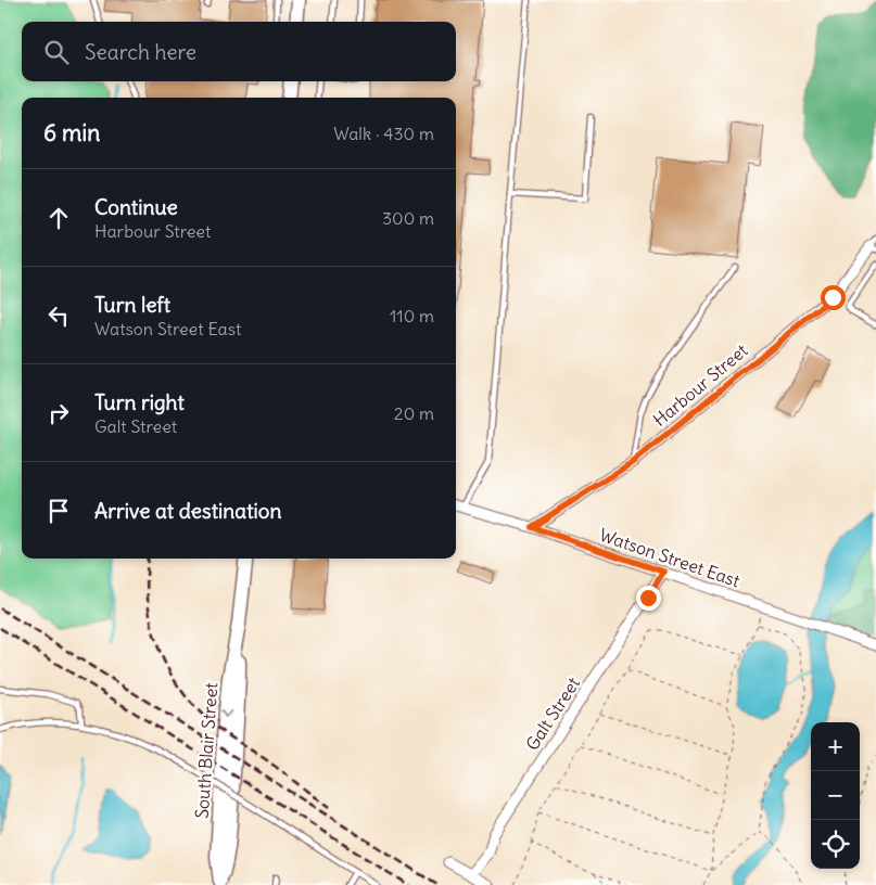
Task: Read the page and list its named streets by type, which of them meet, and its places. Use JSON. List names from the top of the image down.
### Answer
{
  "streets": {
    "street": [
      "Harbour Street",
      "Watson Street East",
      "Galt Street",
      "South Blair Street"
    ]
  },
  "crossings": [
    ["Harbour Street", "Watson Street East"],
    ["Watson Street East", "Galt Street"]
  ],
  "page": {
    "search": "Search here",
    "heading": ["6 min", "Walk · 430 m"],
    "list": [
      ["Continue", "Harbour Street", "300 m"],
      ["Turn left", "Watson Street East", "110 m"],
      ["Turn right", "Galt Street", "20 m"],
      "Arrive at destination"
    ],
    "map_buttons": ["+", "−"]
  }
}
